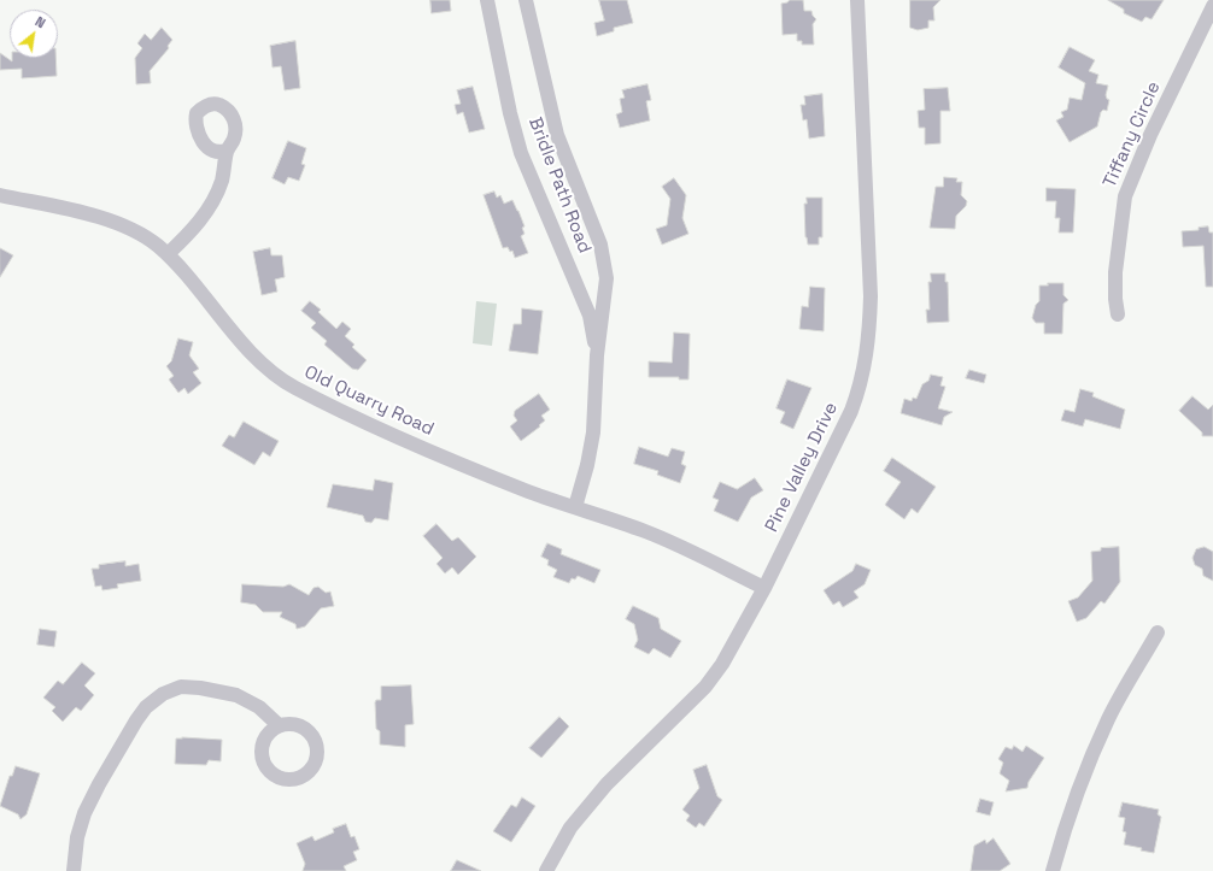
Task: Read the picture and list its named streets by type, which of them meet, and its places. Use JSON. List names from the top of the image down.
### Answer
{
  "streets": {
    "street": [
      "Tiffany Circle",
      "Bridle Path Road",
      "Old Quarry Road",
      "Pine Valley Drive"
    ]
  },
  "crossings": [
    ["Bridle Path Road", "Old Quarry Road"],
    ["Old Quarry Road", "Pine Valley Drive"]
  ],
  "north": "top right"
}
